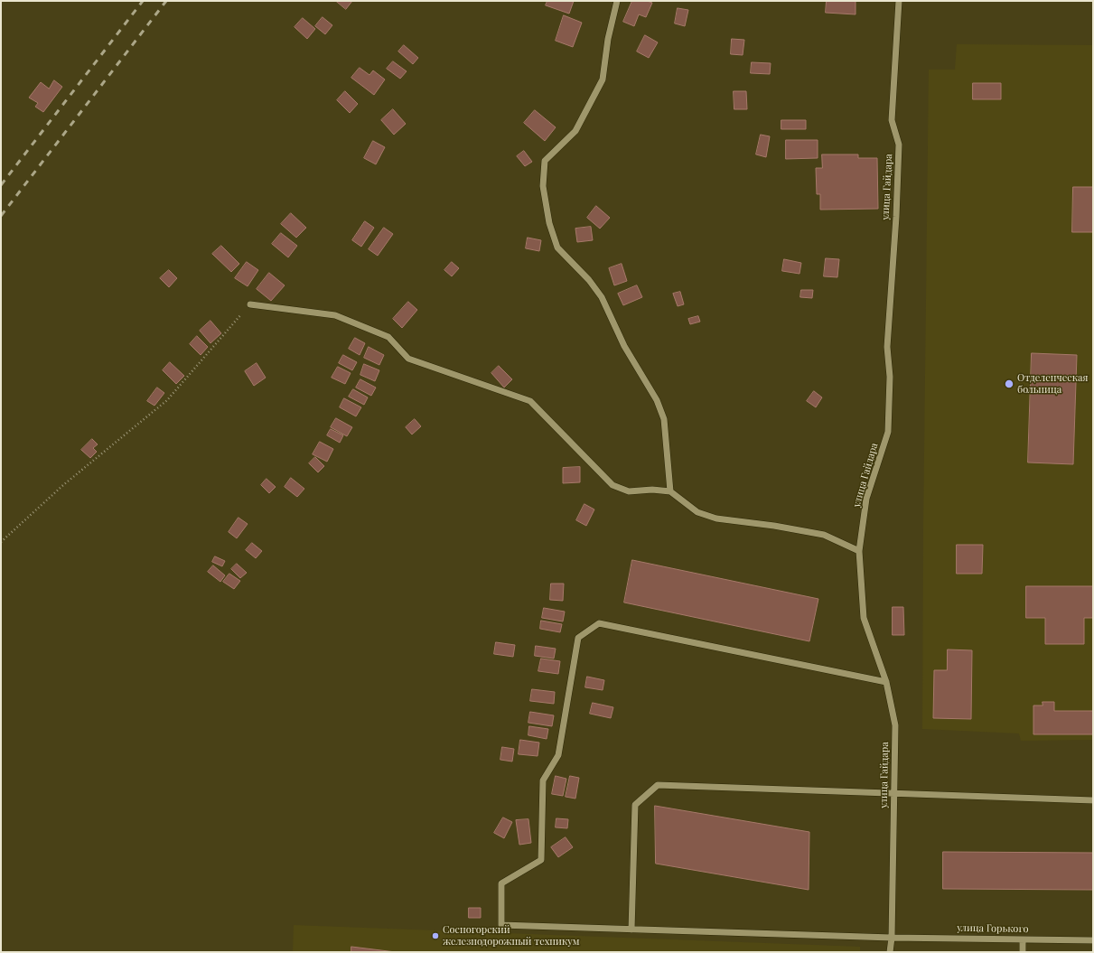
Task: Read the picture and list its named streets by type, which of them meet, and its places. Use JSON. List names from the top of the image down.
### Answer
{
  "streets": {
    "street": ["улица Гайдара", "улица Горького"]
  },
  "crossings": [
    ["улица Гайдара", "улица Горького"]
  ],
  "places": ["Отделенческая больница", "Сосногорский железнодорожный техникум"]
}
